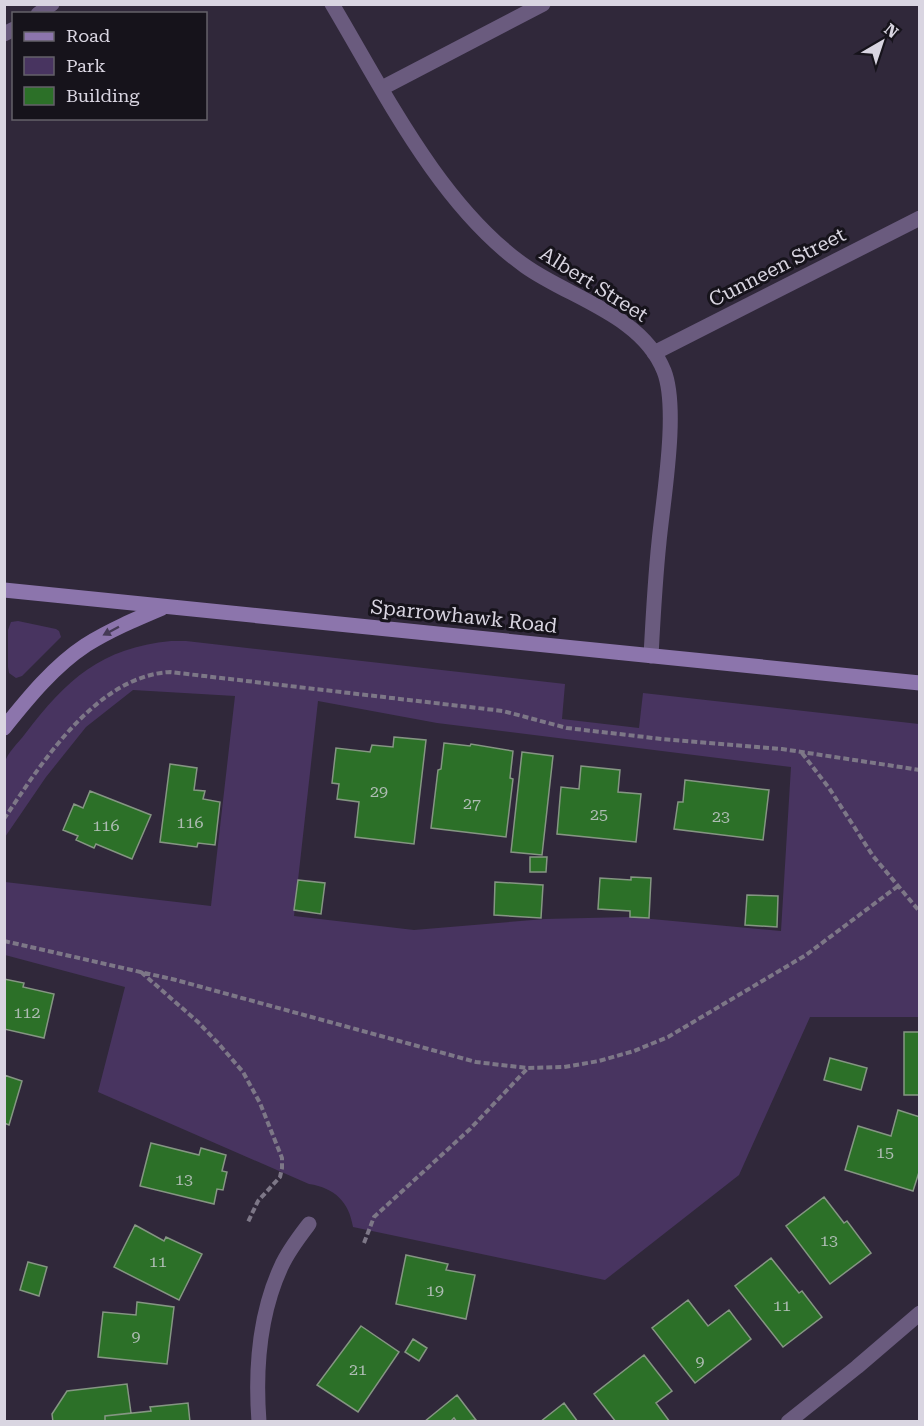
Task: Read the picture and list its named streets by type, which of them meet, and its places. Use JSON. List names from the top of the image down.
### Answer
{
  "streets": {
    "main road": ["Sparrowhawk Road"],
    "street": ["Cunneen Street", "Albert Street"]
  },
  "crossings": [
    ["Cunneen Street", "Albert Street"],
    ["Albert Street", "Sparrowhawk Road"]
  ],
  "house_numbers": [
    "29",
    "27",
    "25",
    "23",
    "116",
    "116",
    "112",
    "15",
    "13",
    "13",
    "11",
    "19",
    "11",
    "9",
    "9",
    "21"
  ],
  "legend": ["Road", "Park", "Building"],
  "north": "top right"
}
